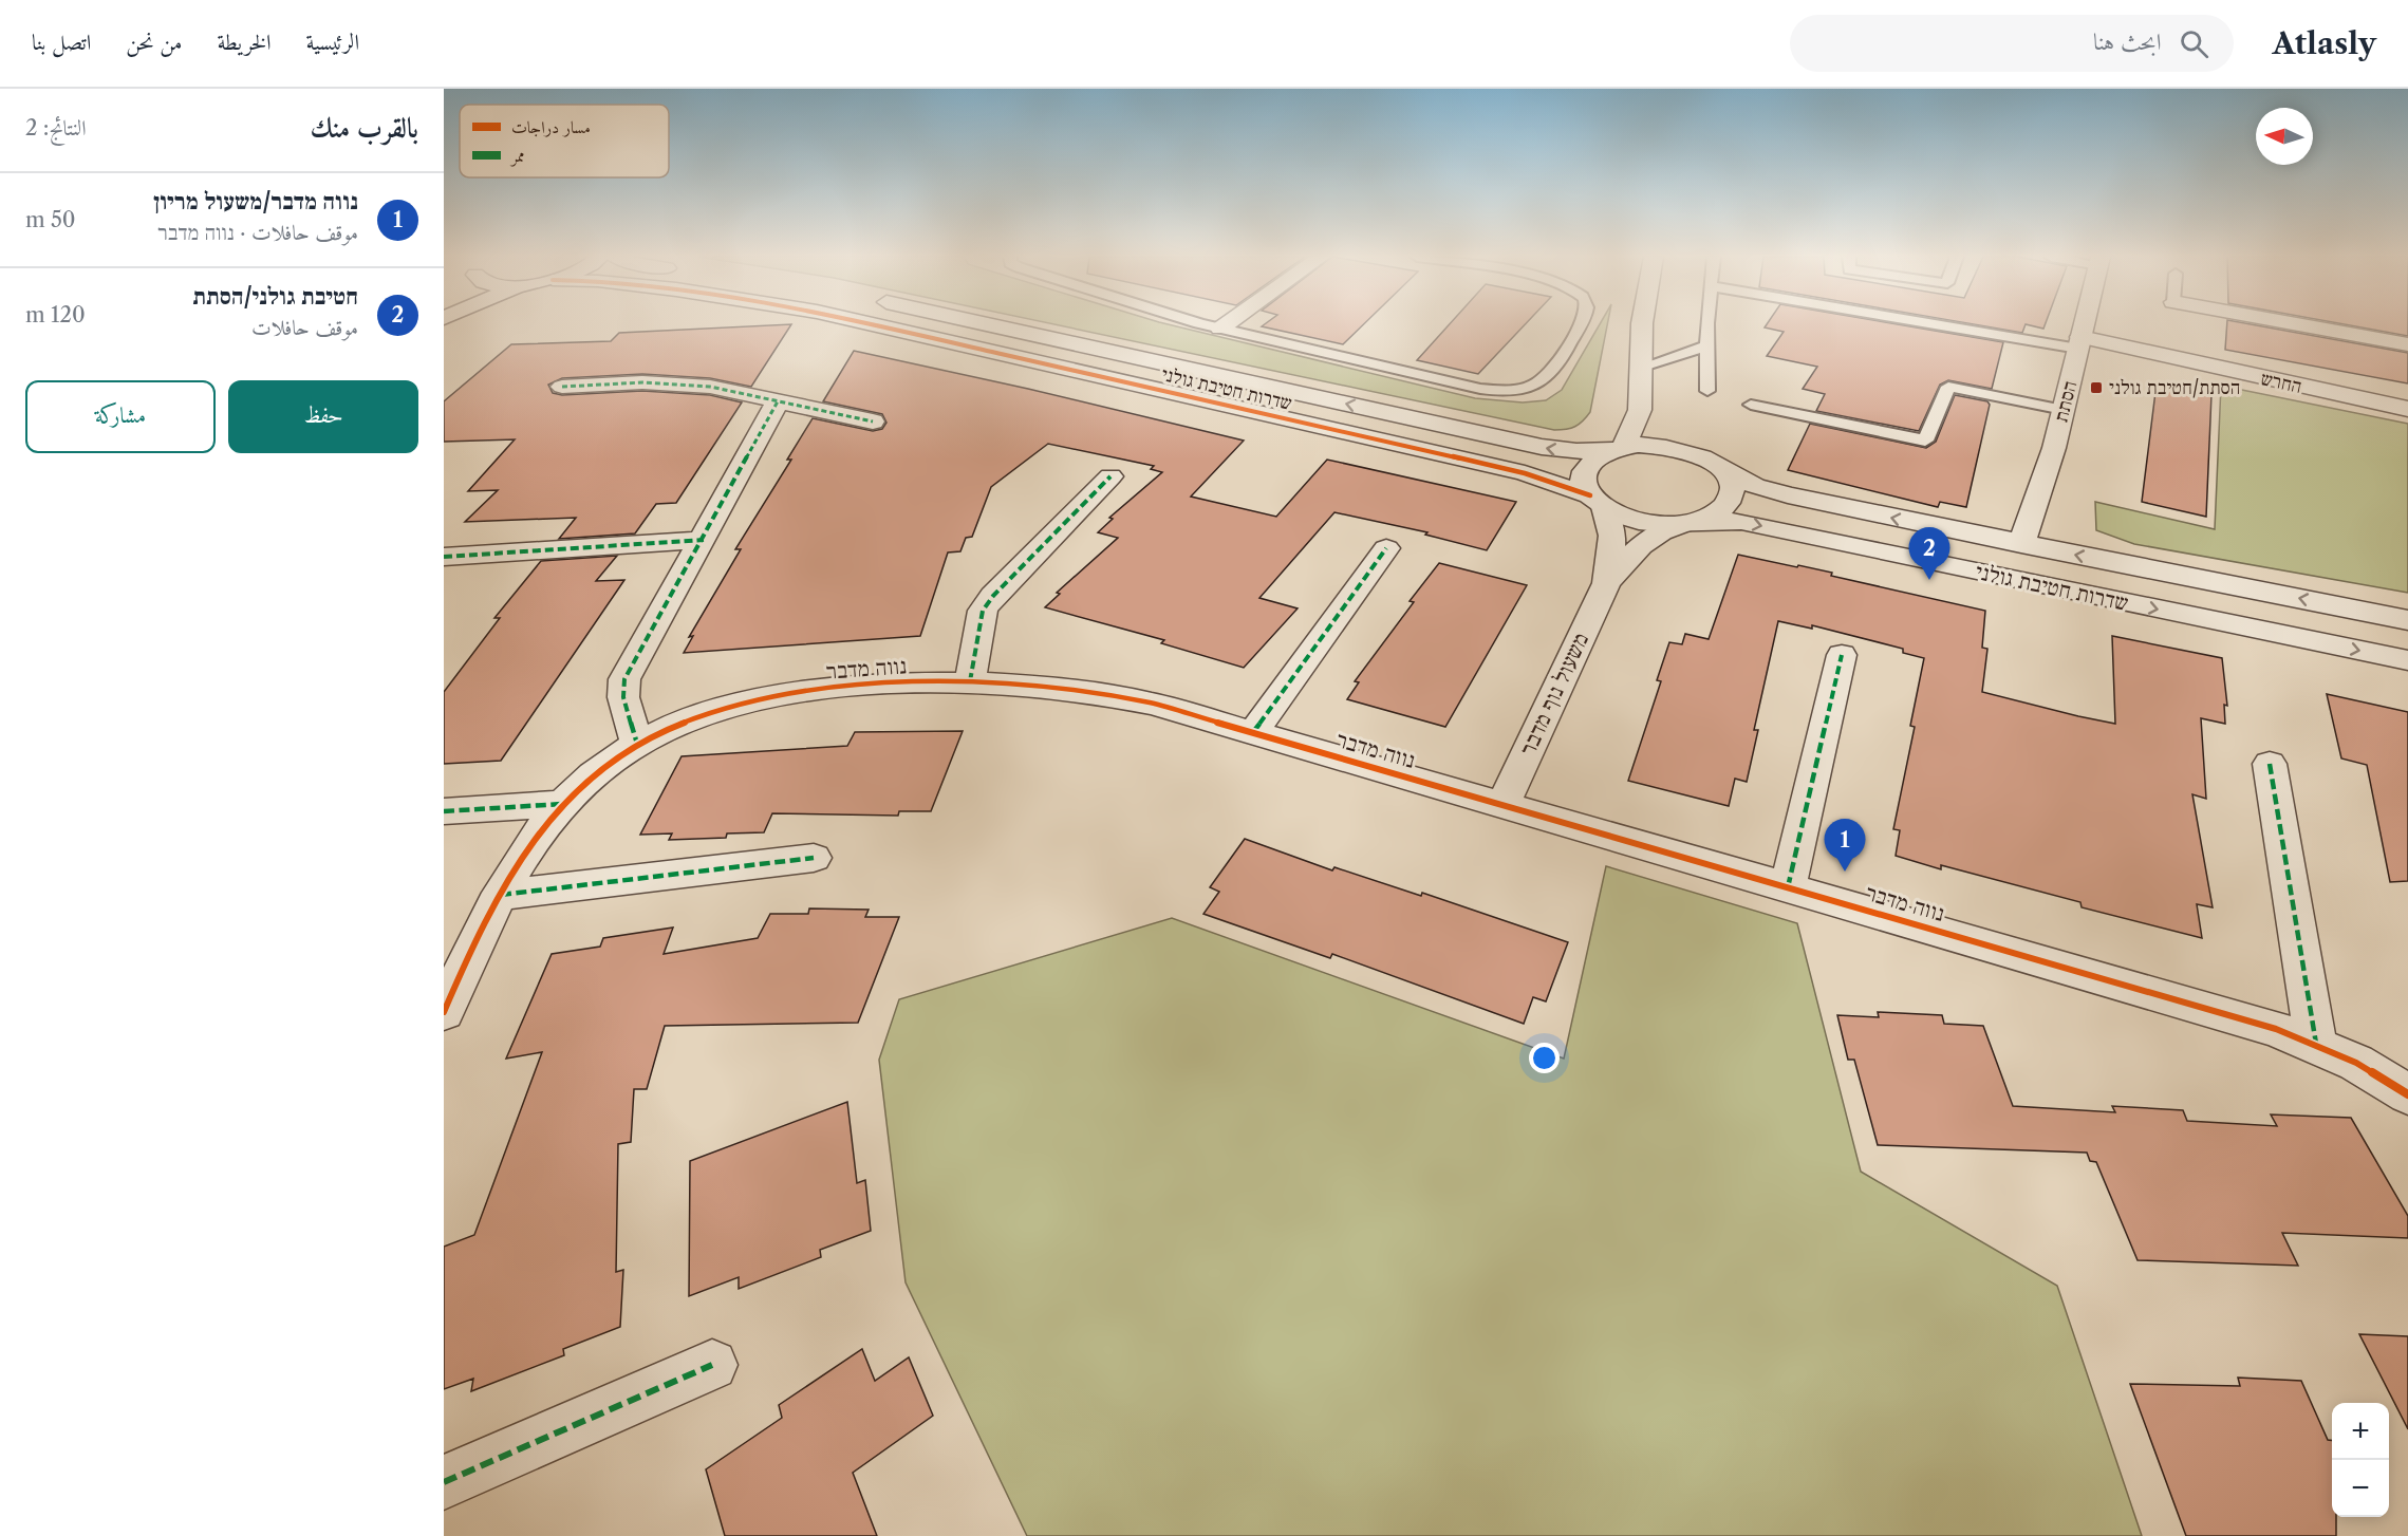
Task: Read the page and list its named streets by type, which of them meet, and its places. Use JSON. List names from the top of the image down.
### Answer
{
  "streets": {
    "street": [
      "החרש",
      "שדרות חטיבת גולני",
      "הסתת",
      "נווה מדבר",
      "משעול נוף מדבר"
    ]
  },
  "crossings": [
    ["החרש", "הסתת"],
    ["שדרות חטיבת גולני", "הסתת"],
    ["שדרות חטיבת גולני", "משעול נוף מדבר"],
    ["נווה מדבר", "משעול נוף מדבר"]
  ],
  "places": {
    "transit": ["הסתת/חטיבת גולני"]
  },
  "legend": ["مسار دراجات", "ممر"],
  "north": "left",
  "page": {
    "header": "Atlasly",
    "search": "ابحث هنا",
    "nav": [
      "الرئيسية",
      "الخريطة",
      "من نحن",
      "اتصل بنا"
    ],
    "heading": ["بالقرب منك", "النتائج: 2"],
    "list": [
      {
        "mark": "1",
        "name": "נווה מדבר/משעול מריון",
        "note": "موقف حافلات · נווה מדבר",
        "value": "50 m"
      },
      {
        "mark": "2",
        "name": "חטיבת גולני/הסתת",
        "note": "موقف حافلات",
        "value": "120 m"
      }
    ],
    "buttons": ["حفظ", "مشاركة"],
    "pins": ["2", "1"],
    "map_buttons": ["+", "−"]
  }
}
